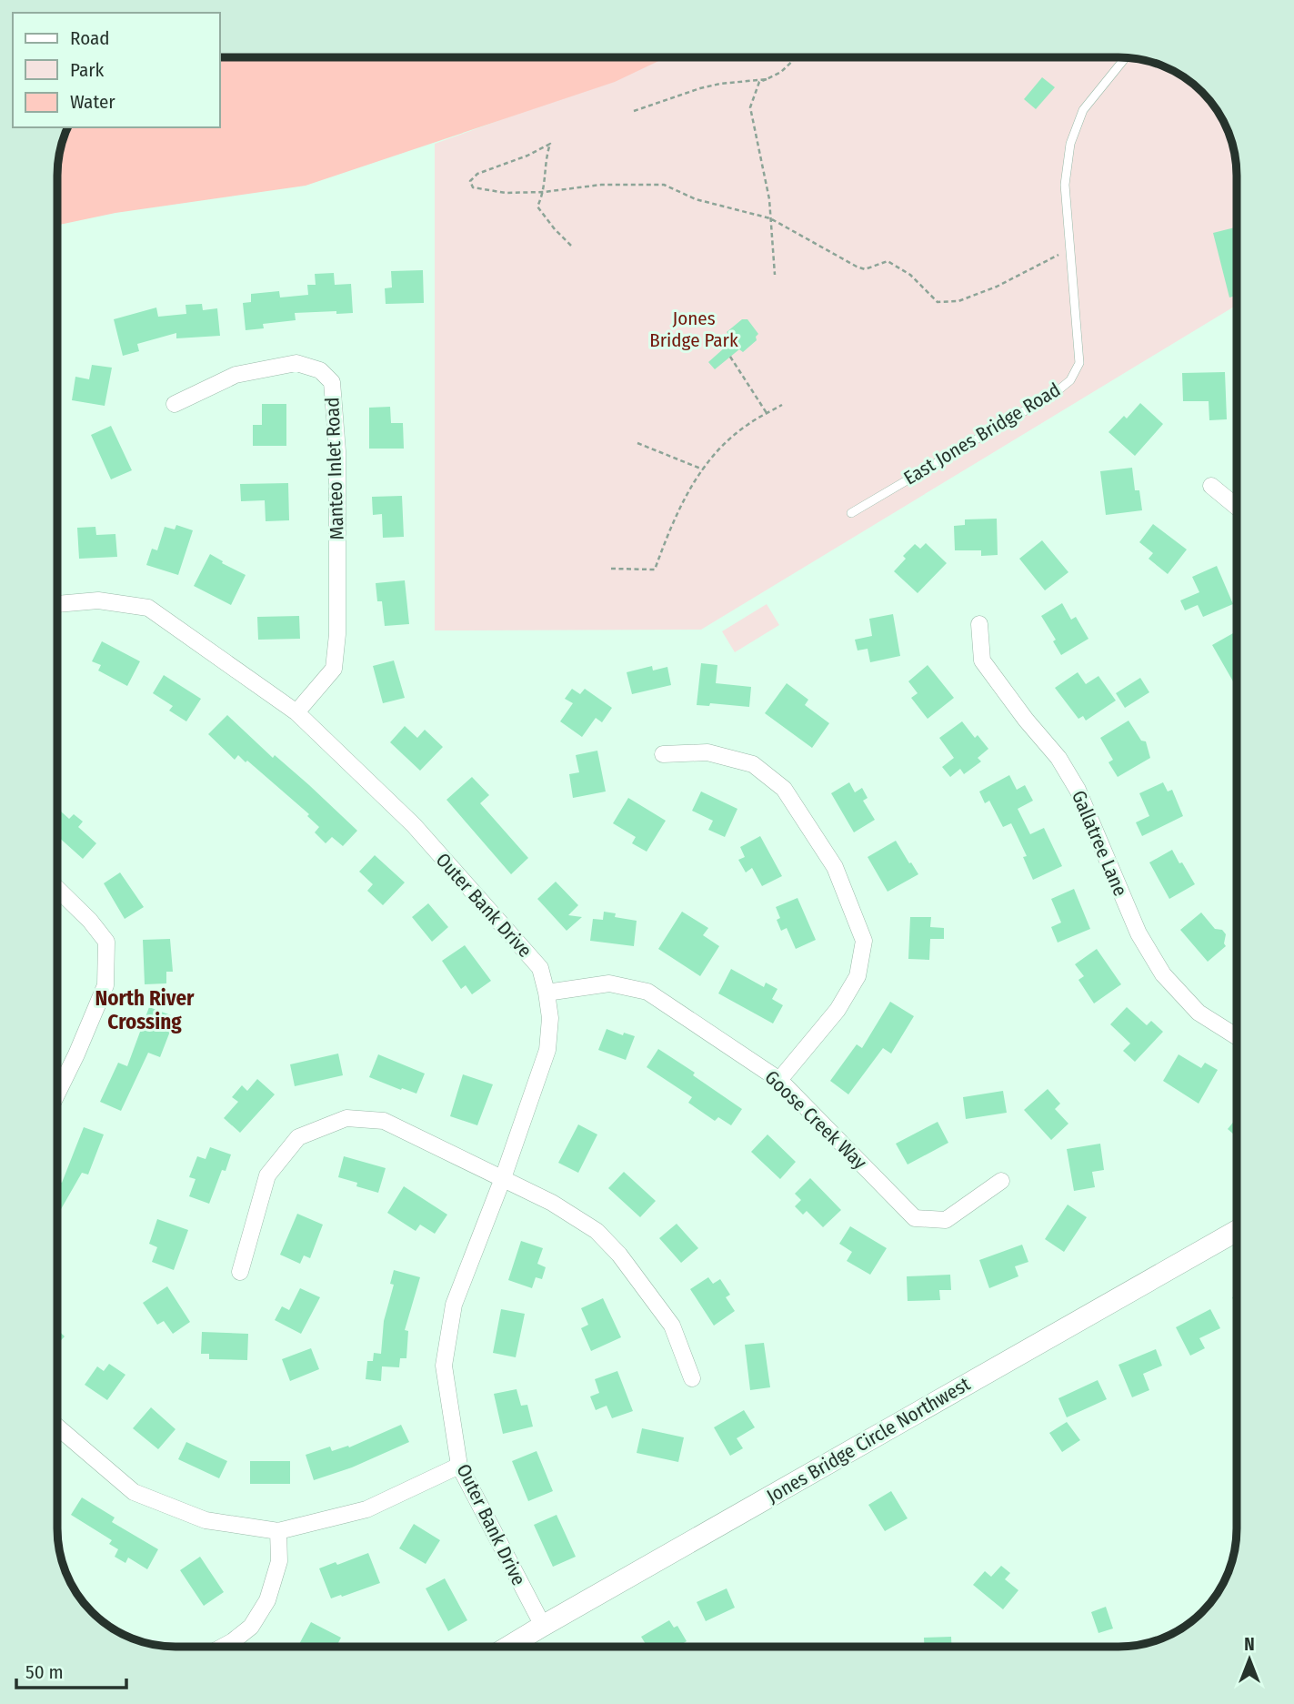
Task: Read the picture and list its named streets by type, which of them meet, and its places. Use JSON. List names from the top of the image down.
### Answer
{
  "streets": {
    "street": [
      "Manteo Inlet Road",
      "Gallatree Lane",
      "Outer Bank Drive",
      "Goose Creek Way",
      "Jones Bridge Circle Northwest"
    ],
    "lane": ["East Jones Bridge Road"]
  },
  "crossings": [
    ["Manteo Inlet Road", "Outer Bank Drive"],
    ["Outer Bank Drive", "Goose Creek Way"],
    ["Outer Bank Drive", "Jones Bridge Circle Northwest"]
  ],
  "districts": ["North River Crossing"],
  "parks": ["Jones Bridge Park"],
  "legend": ["Road", "Park", "Water"],
  "scale_bar": "50 m",
  "north": "top"
}
